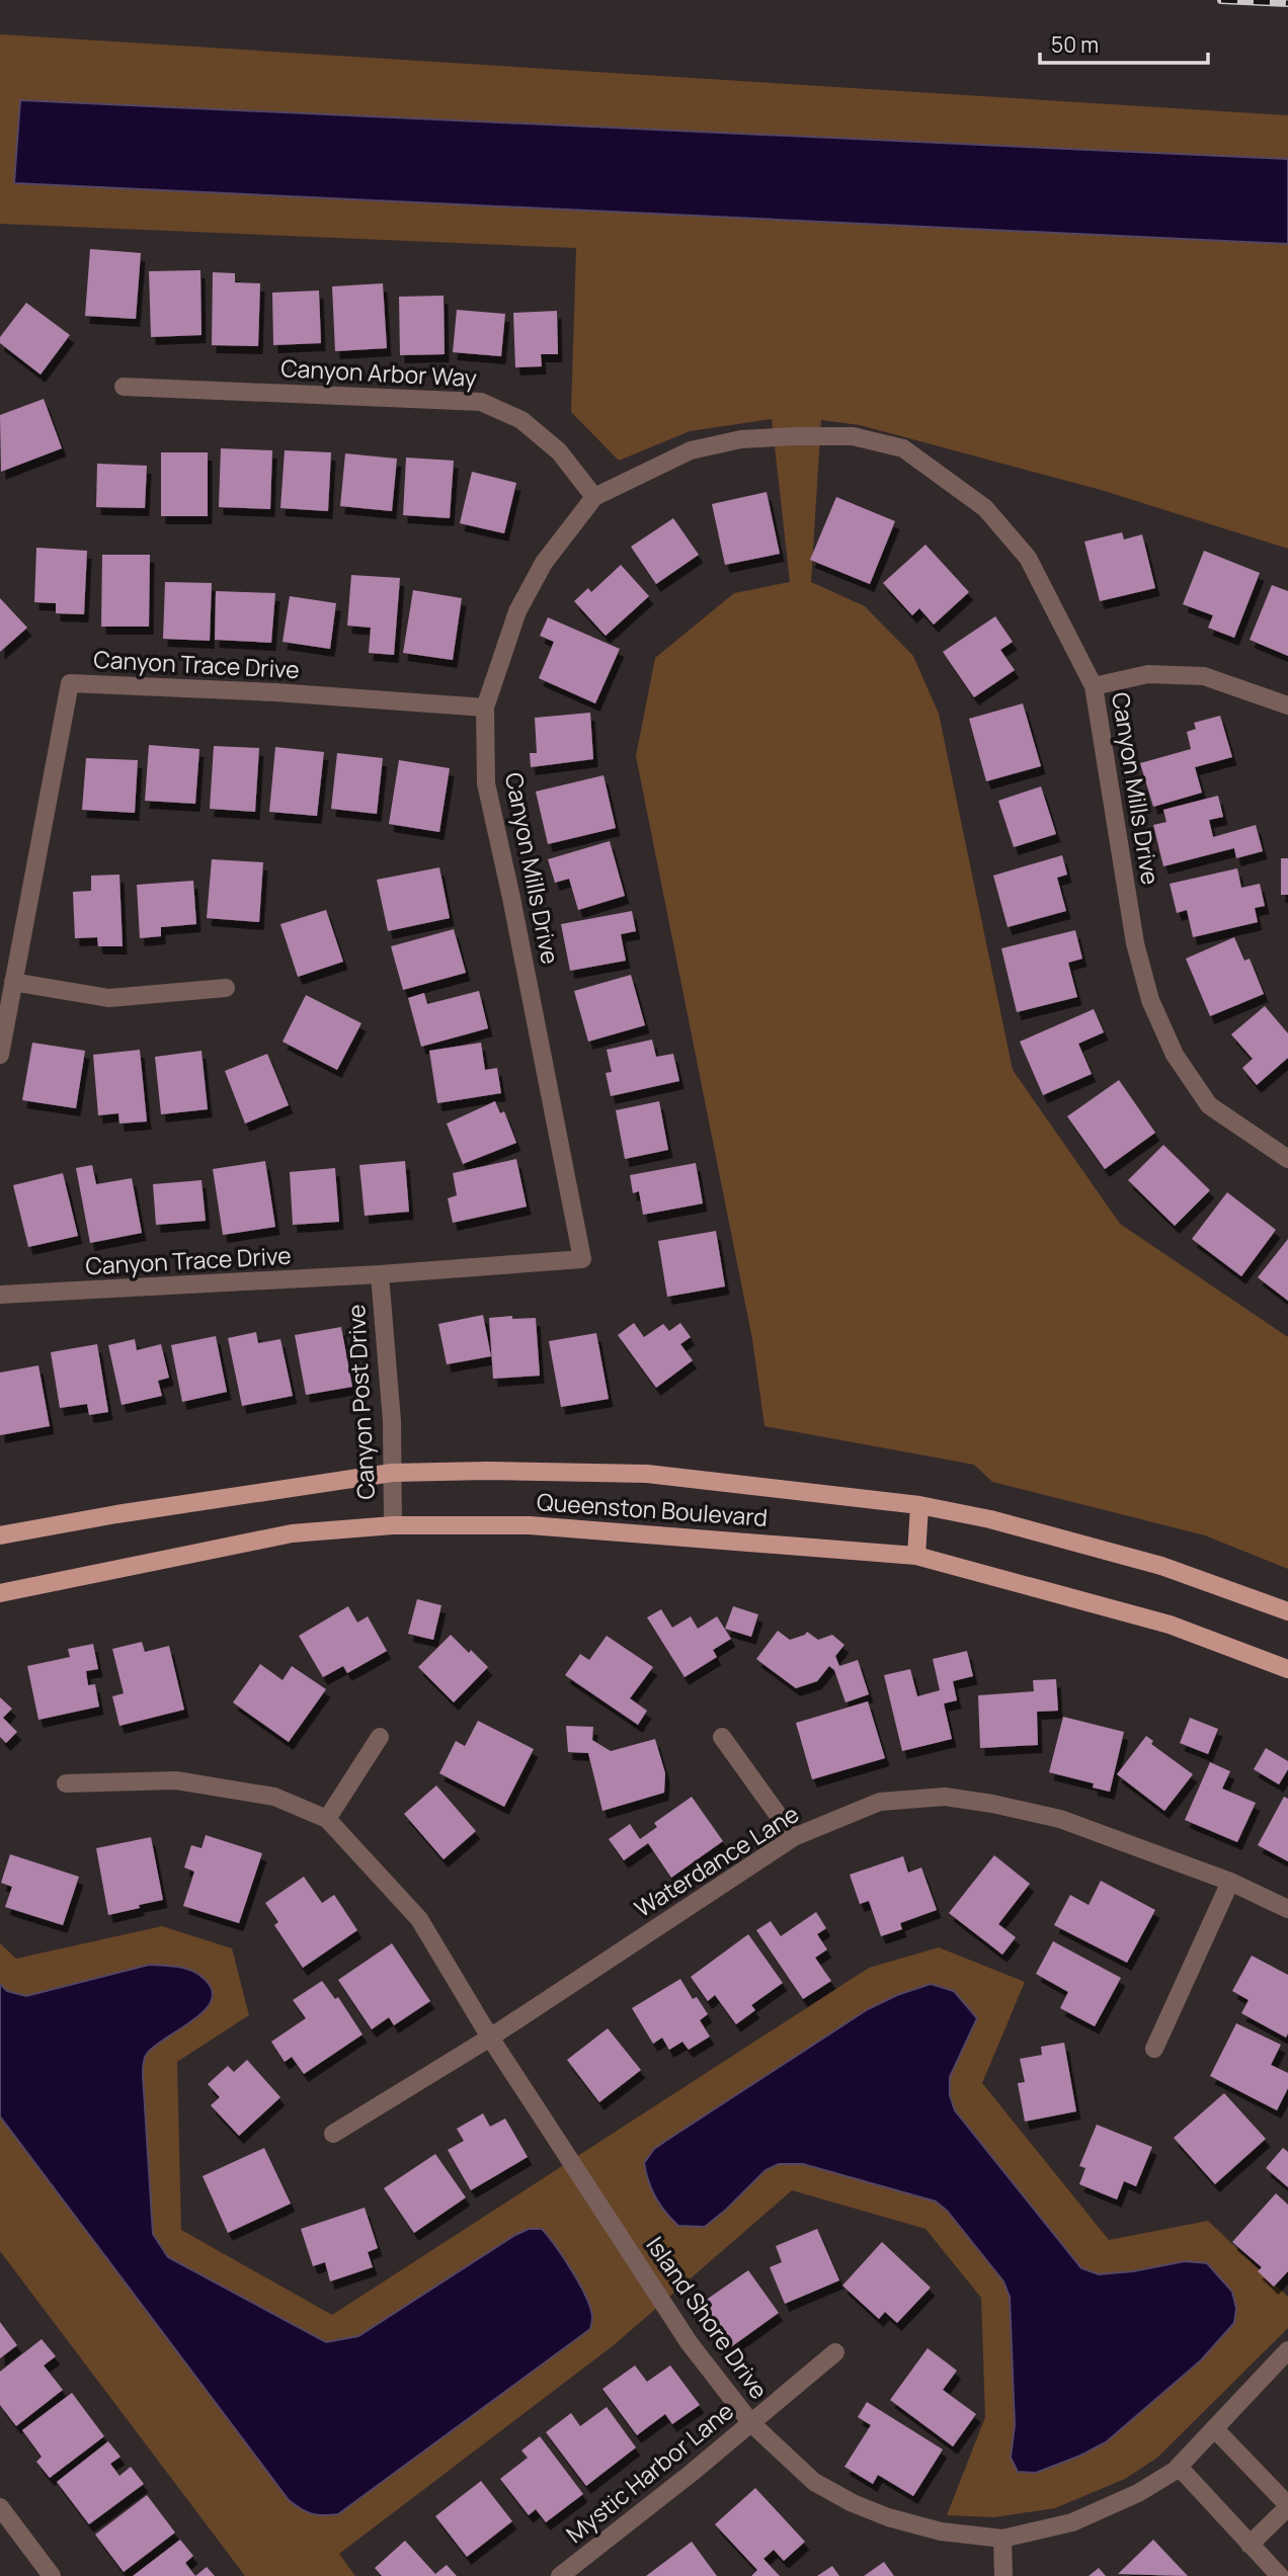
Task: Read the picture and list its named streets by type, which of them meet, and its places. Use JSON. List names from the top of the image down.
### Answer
{
  "streets": {
    "main road": ["Queenston Boulevard"],
    "street": [
      "Canyon Arbor Way",
      "Canyon Trace Drive",
      "Canyon Mills Drive",
      "Canyon Post Drive",
      "Waterdance Lane",
      "Island Shore Drive",
      "Mystic Harbor Lane"
    ]
  },
  "crossings": [
    ["Canyon Arbor Way", "Canyon Mills Drive"],
    ["Canyon Trace Drive", "Canyon Mills Drive"],
    ["Canyon Trace Drive", "Canyon Post Drive"],
    ["Canyon Mills Drive", "Canyon Post Drive"],
    ["Canyon Post Drive", "Queenston Boulevard"],
    ["Waterdance Lane", "Island Shore Drive"],
    ["Island Shore Drive", "Mystic Harbor Lane"]
  ],
  "scale_bar": "50 m"
}
